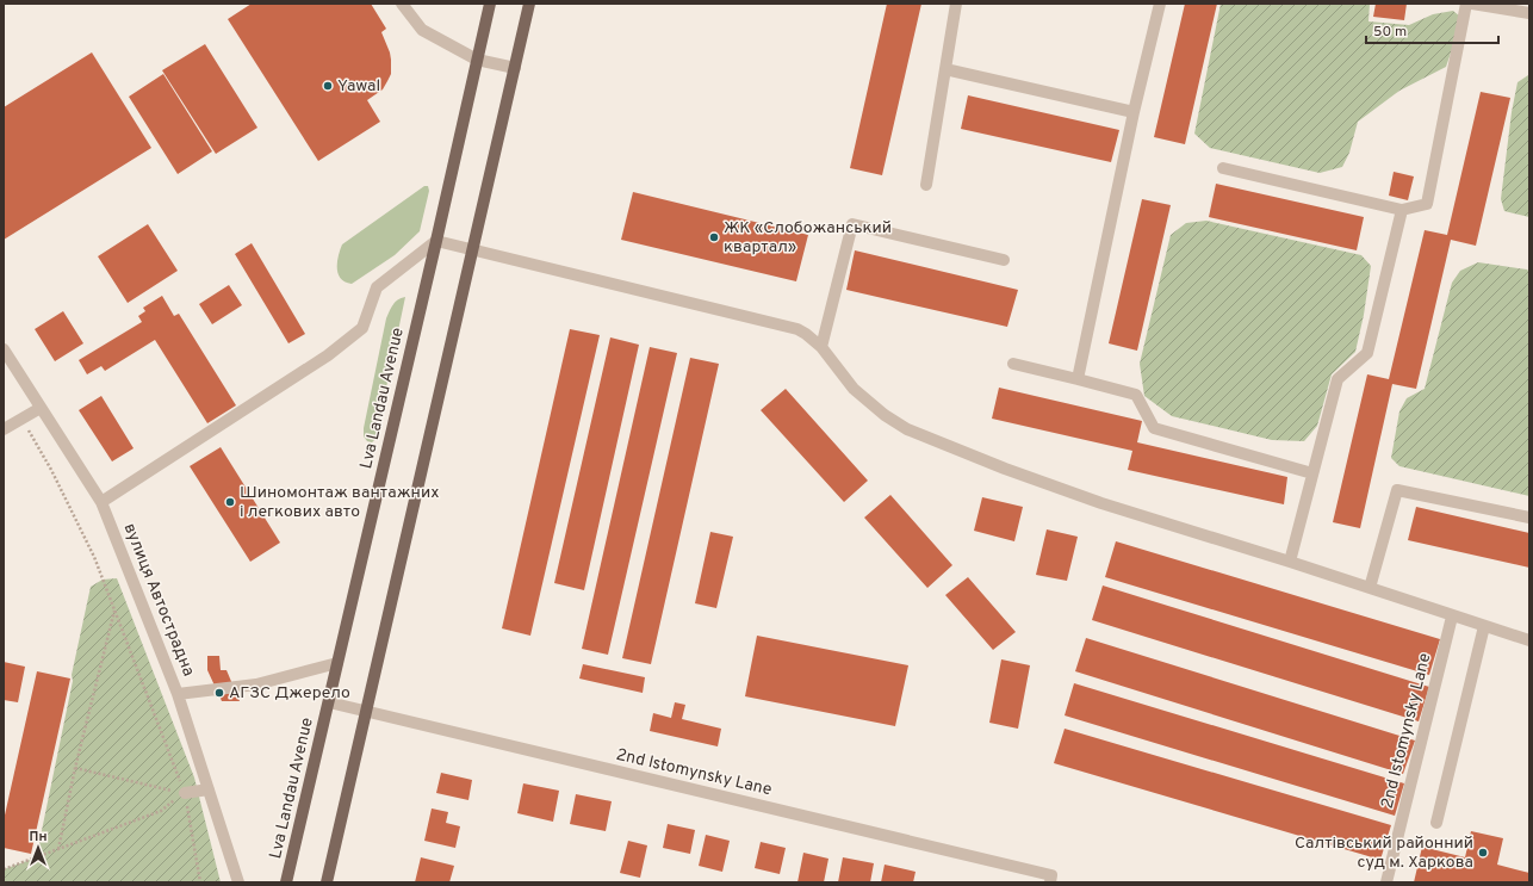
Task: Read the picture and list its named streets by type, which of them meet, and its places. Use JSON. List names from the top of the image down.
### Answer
{
  "streets": {
    "main road": ["Lva Landau Avenue"],
    "street": ["вулиця Автострадна", "2nd Istomynsky Lane"]
  },
  "crossings": [
    ["Lva Landau Avenue", "2nd Istomynsky Lane"]
  ],
  "places": [
    "Yawal",
    "ЖК «Слобожанський квартал»",
    "Шиномонтаж вантажних і легкових авто",
    "АГЗС Джерело",
    "Салтівський районний суд м. Харкова"
  ],
  "scale_bar": "50 m",
  "north": "top"
}
